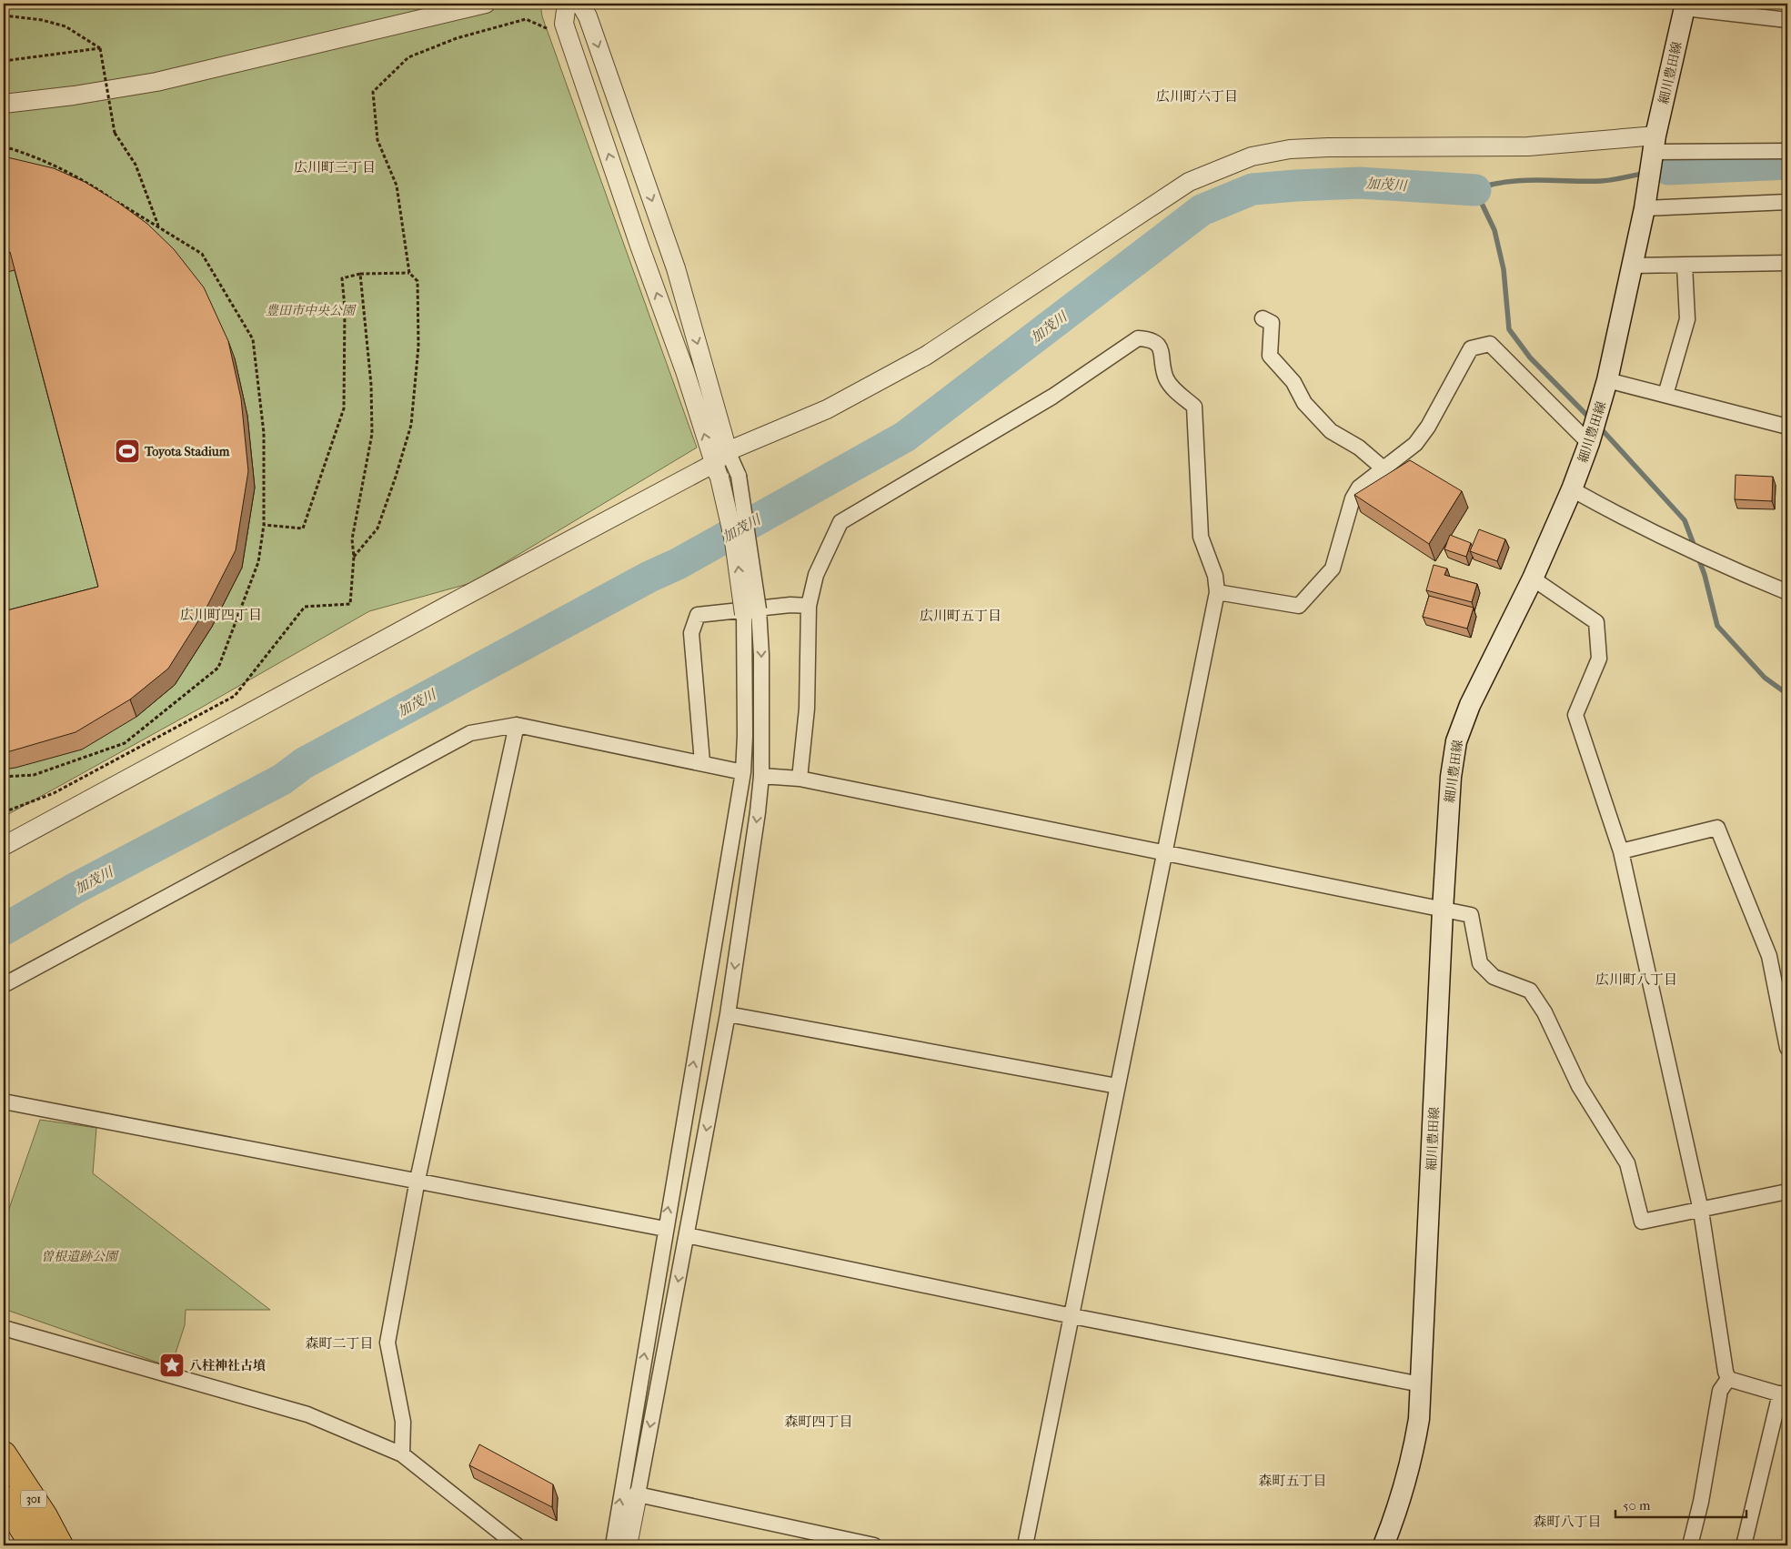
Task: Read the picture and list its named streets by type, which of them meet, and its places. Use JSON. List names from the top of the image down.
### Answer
{
  "streets": {
    "highway": ["301"],
    "main road": ["細川豊田線"]
  },
  "districts": [
    "広川町六丁目",
    "広川町三丁目",
    "広川町四丁目",
    "広川町五丁目",
    "広川町八丁目",
    "森町二丁目",
    "森町四丁目",
    "森町五丁目",
    "森町八丁目"
  ],
  "water": ["加茂川"],
  "parks": ["豊田市中央公園", "曽根遺跡公園"],
  "places": {
    "sports": ["Toyota Stadium"],
    "place": ["八柱神社古墳"]
  },
  "scale_bar": "50 m"
}
